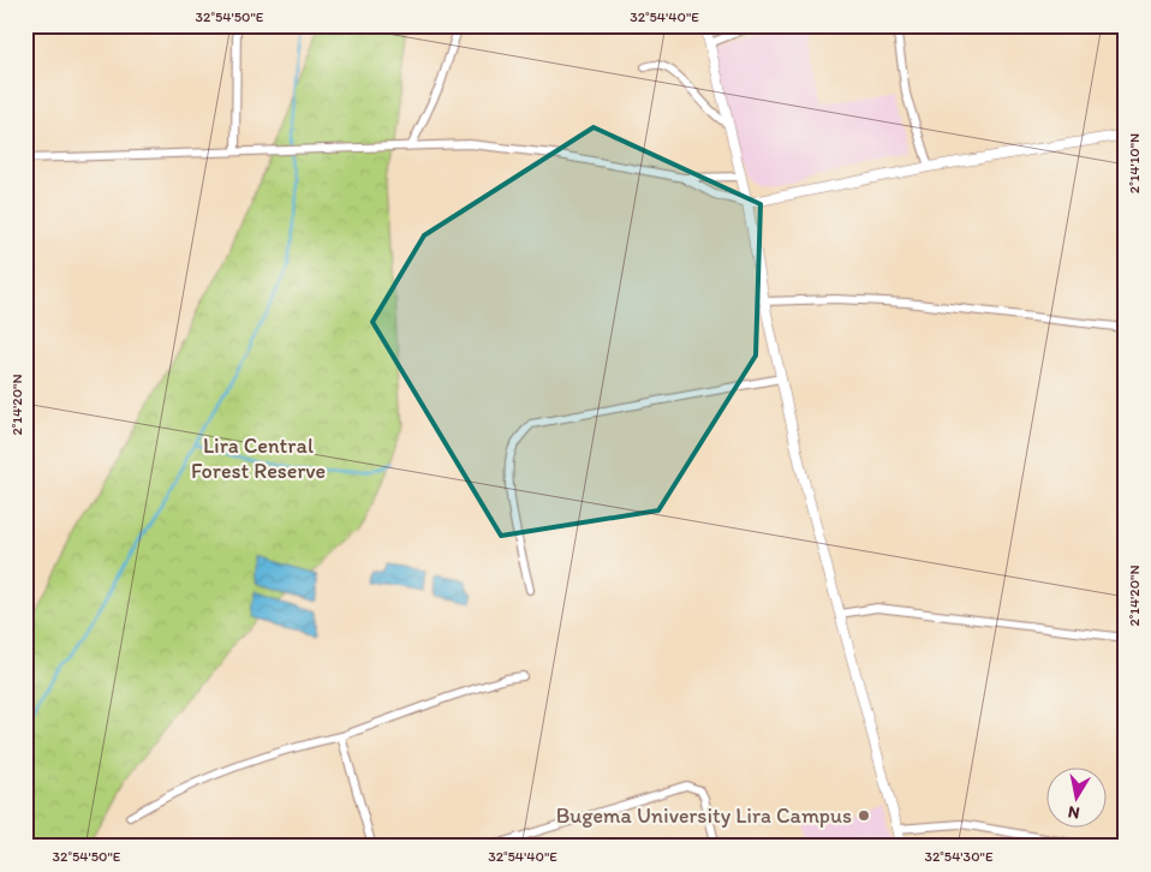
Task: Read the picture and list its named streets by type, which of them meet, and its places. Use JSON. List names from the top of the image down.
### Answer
{
  "parks": ["Lira Central Forest Reserve"],
  "places": ["Bugema University Lira Campus"],
  "north": "bottom",
  "coordinates": [
    "32°54'50\"E",
    "32°54'40\"E",
    "2°14'10\"N",
    "2°14'20\"N",
    "32°54'30\"E"
  ]
}
